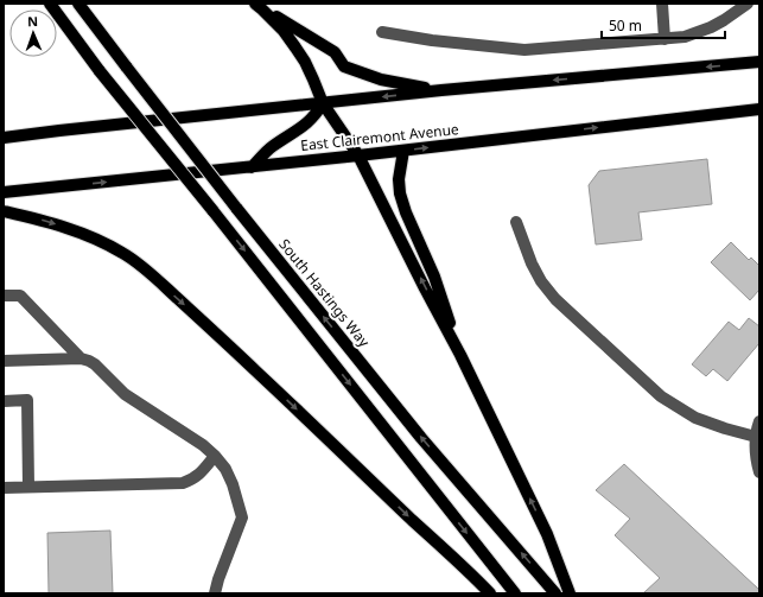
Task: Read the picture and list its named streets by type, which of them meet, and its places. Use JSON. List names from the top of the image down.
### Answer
{
  "streets": {
    "main road": ["East Clairemont Avenue", "South Hastings Way"]
  },
  "scale_bar": "50 m",
  "north": "top"
}
